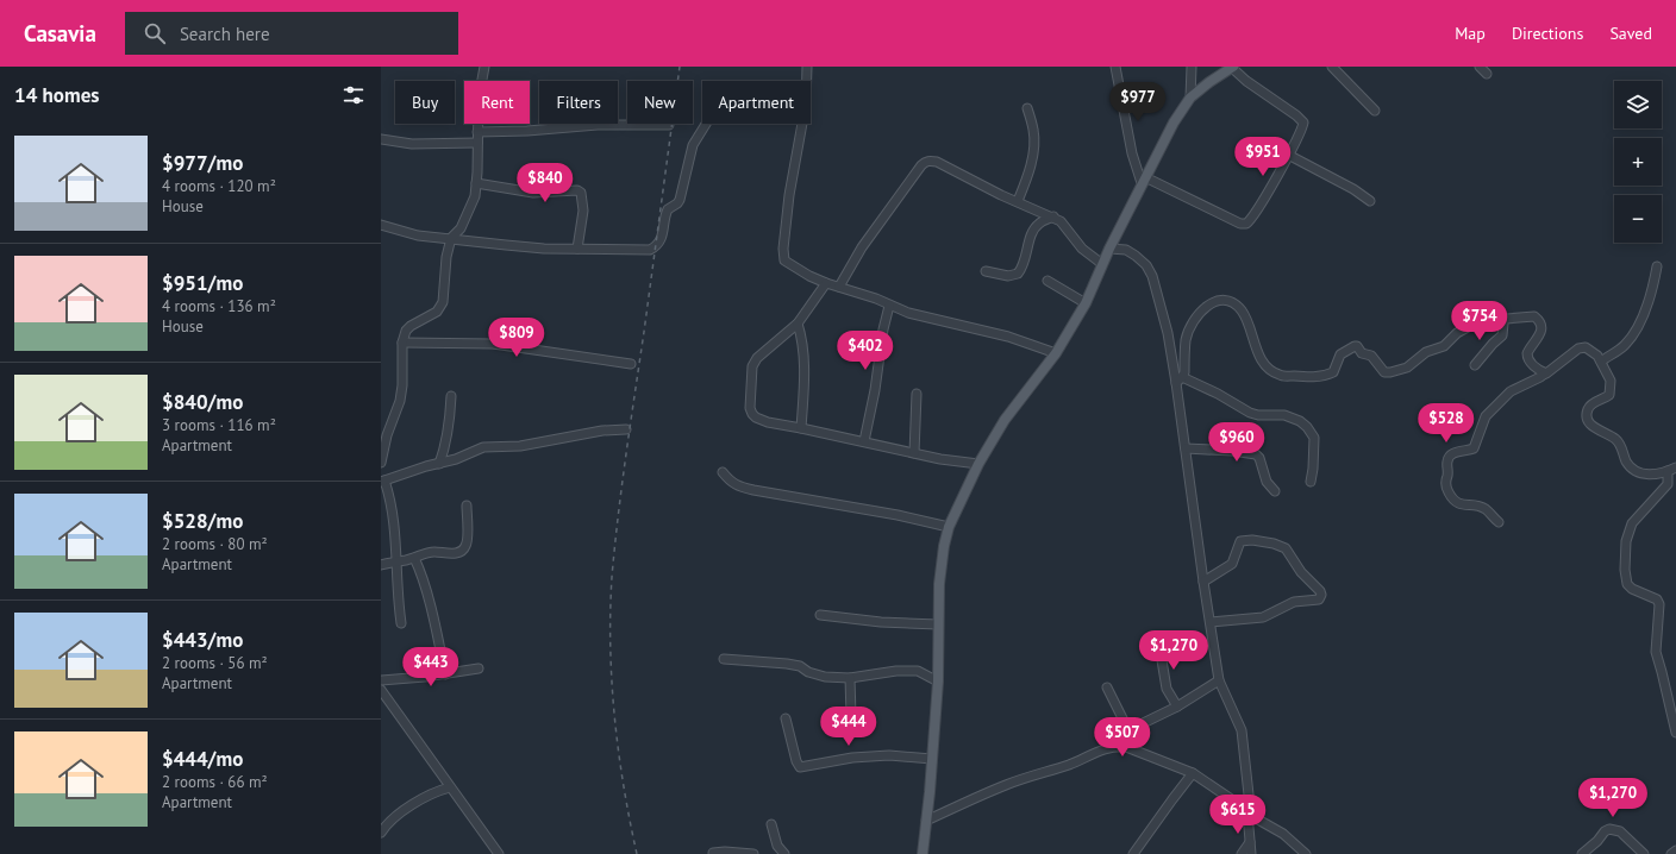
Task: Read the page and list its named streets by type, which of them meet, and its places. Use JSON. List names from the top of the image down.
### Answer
{
  "page": {
    "header": "Casavia",
    "search": "Search here",
    "nav": ["Map", "Directions", "Saved"],
    "heading": "14 homes",
    "map_buttons": ["+", "−"],
    "chip": [
      "Buy",
      "Rent",
      "Filters",
      "New",
      "Apartment"
    ],
    "price": [
      "$977",
      "$951",
      "$840",
      "$754",
      "$809",
      "$402",
      "$528",
      "$960",
      "$1,270",
      "$443",
      "$444",
      "$507",
      "$1,270",
      "$615"
    ],
    "list": [
      {
        "name": "$977/mo",
        "note": "4 rooms · 120 m² · House"
      },
      {
        "name": "$951/mo",
        "note": "4 rooms · 136 m² · House"
      },
      {
        "name": "$840/mo",
        "note": "3 rooms · 116 m² · Apartment"
      },
      {
        "name": "$528/mo",
        "note": "2 rooms · 80 m² · Apartment"
      },
      {
        "name": "$443/mo",
        "note": "2 rooms · 56 m² · Apartment"
      },
      {
        "name": "$444/mo",
        "note": "2 rooms · 66 m² · Apartment"
      }
    ]
  }
}
